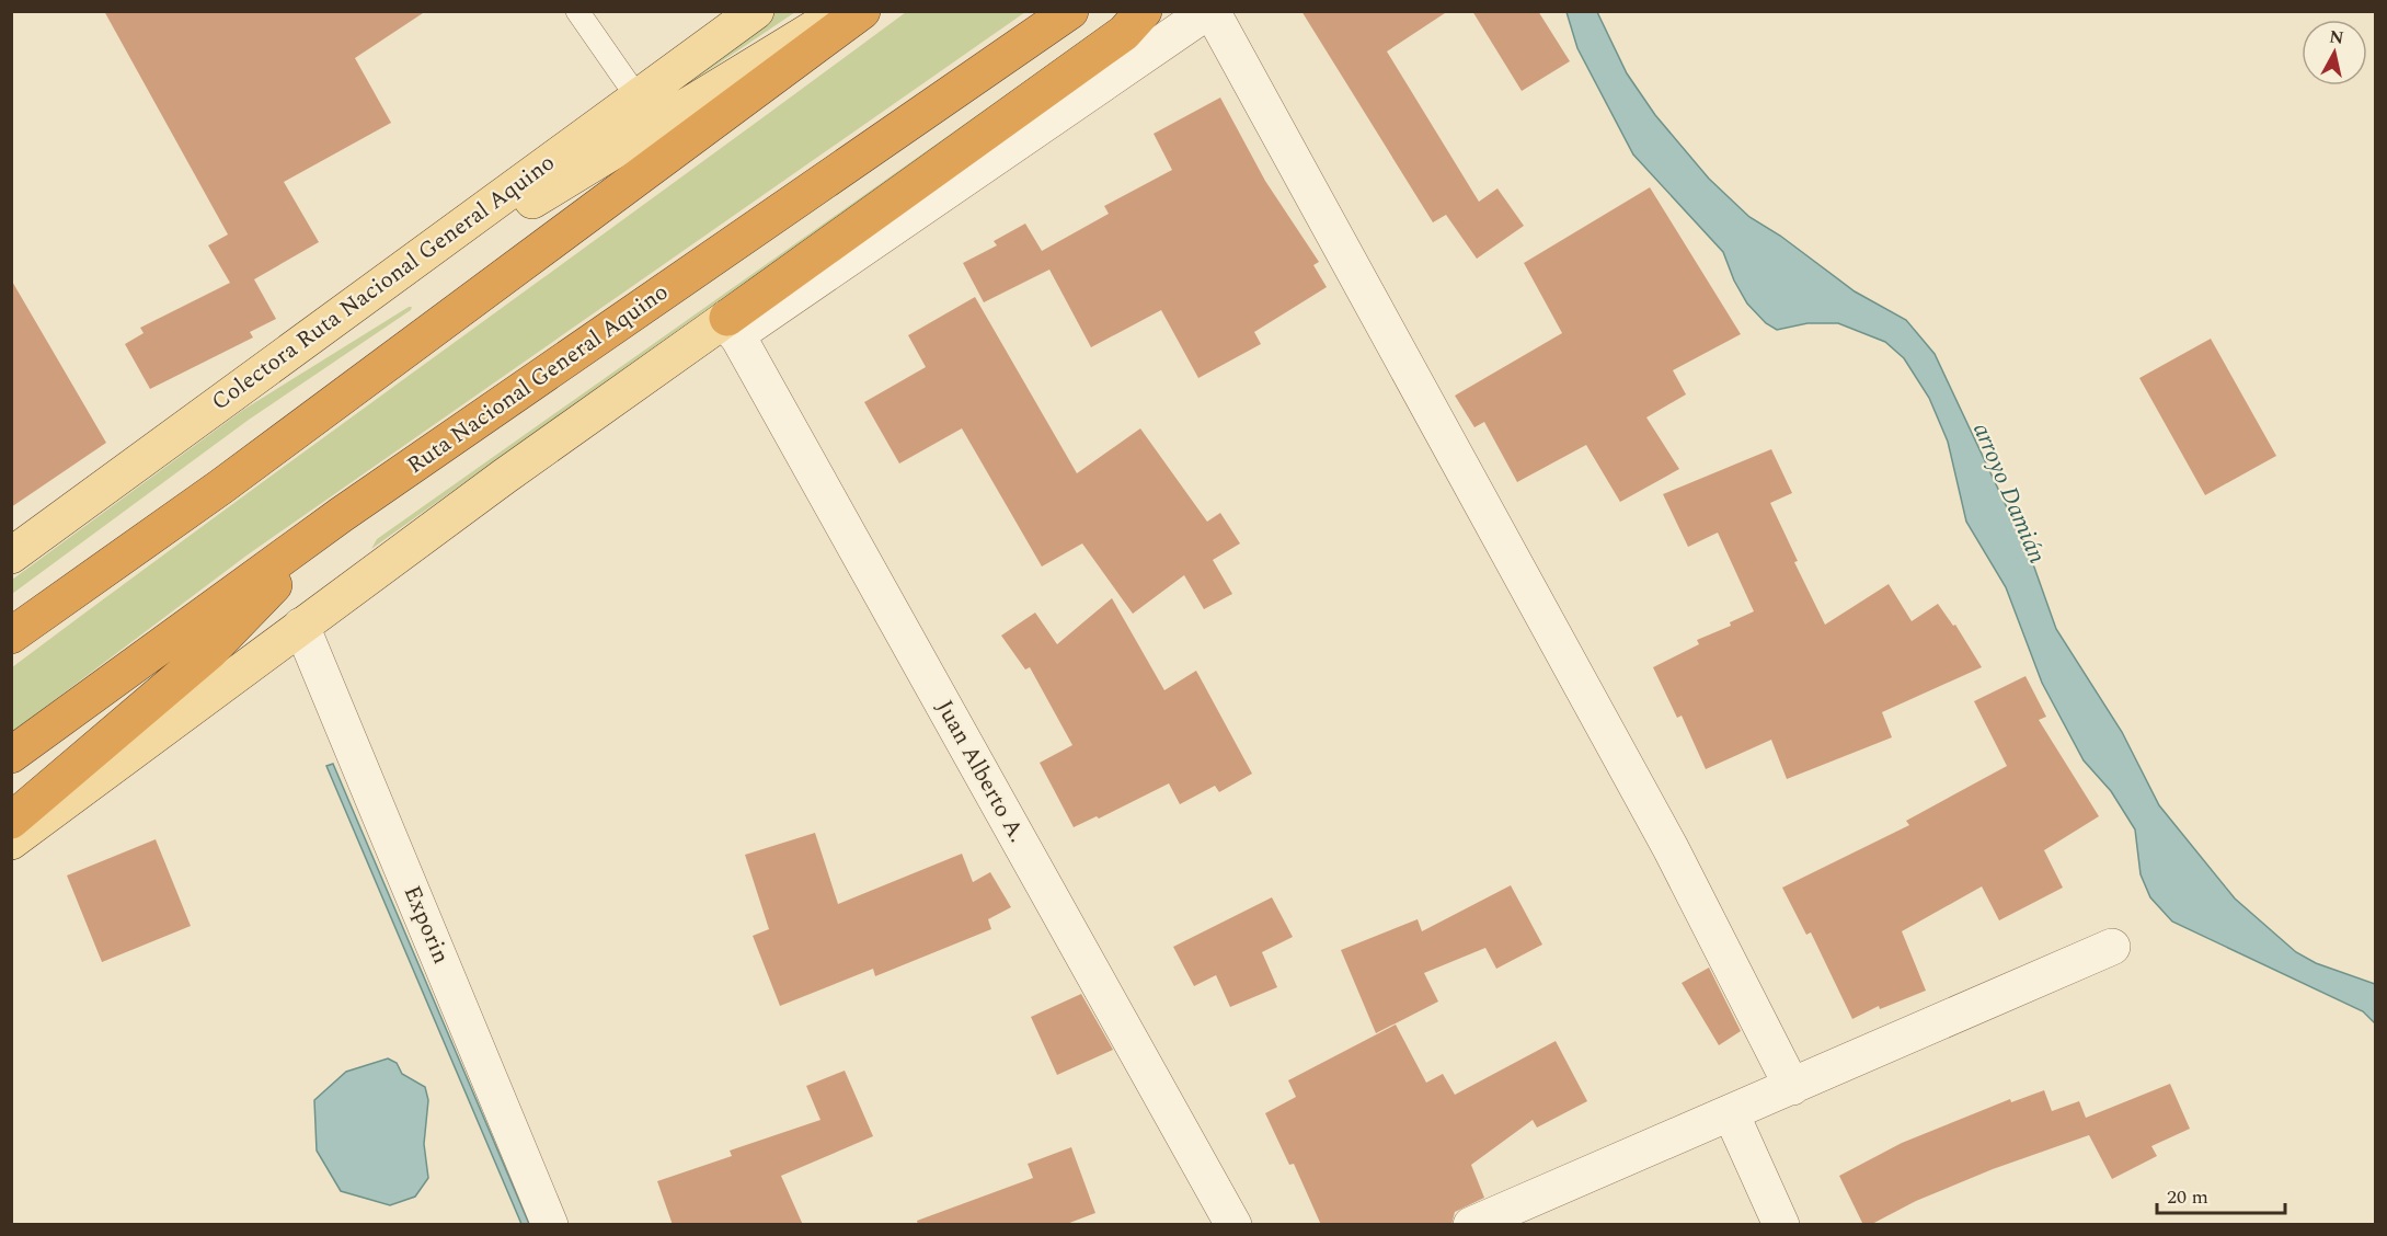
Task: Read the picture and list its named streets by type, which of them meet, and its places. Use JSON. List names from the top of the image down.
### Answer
{
  "streets": {
    "highway": ["Ruta Nacional General Aquino"],
    "main road": ["Colectora Ruta Nacional General Aquino"],
    "street": ["Juan Alberto A.", "Exporin"]
  },
  "water": ["arroyo Damián"],
  "scale_bar": "20 m",
  "north": "top"
}
